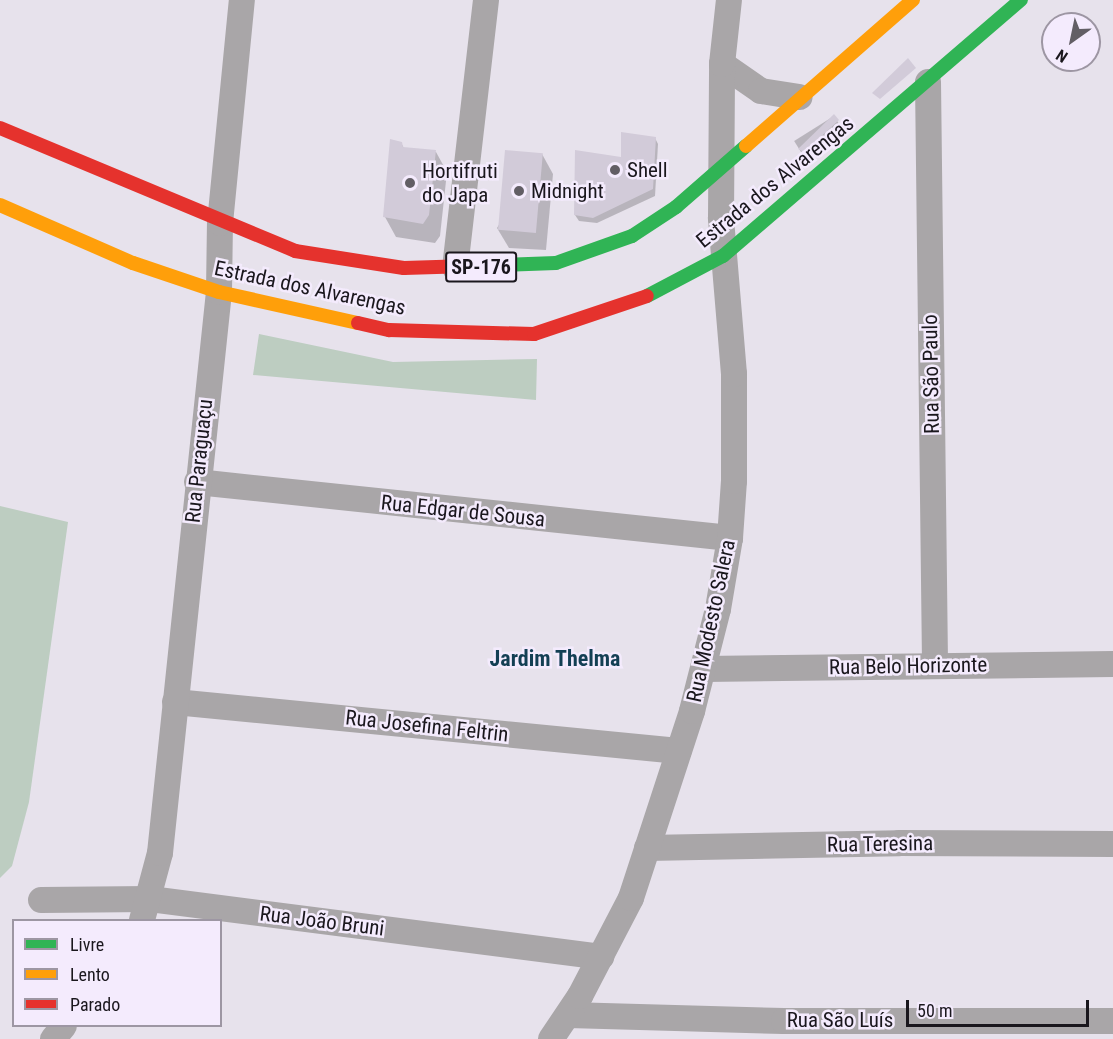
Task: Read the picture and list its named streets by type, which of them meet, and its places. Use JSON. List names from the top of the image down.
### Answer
{
  "streets": {
    "main road": ["Estrada dos Alvarengas", "SP-176"],
    "street": [
      "Rua São Paulo",
      "Rua Paraguaçu",
      "Rua Edgar de Sousa",
      "Rua Modesto Salera",
      "Rua Belo Horizonte",
      "Rua Josefina Feltrin",
      "Rua Teresina",
      "Rua João Bruni",
      "Rua São Luís"
    ]
  },
  "crossings": [
    ["Estrada dos Alvarengas", "Rua São Paulo"],
    ["Estrada dos Alvarengas", "Rua Paraguaçu"],
    ["Estrada dos Alvarengas", "Rua Modesto Salera"],
    ["Rua São Paulo", "Rua Belo Horizonte"],
    ["Rua Paraguaçu", "Rua Edgar de Sousa"],
    ["Rua Paraguaçu", "Rua Josefina Feltrin"],
    ["Rua Paraguaçu", "Rua João Bruni"],
    ["Rua Edgar de Sousa", "Rua Modesto Salera"],
    ["Rua Modesto Salera", "Rua Belo Horizonte"],
    ["Rua Modesto Salera", "Rua Josefina Feltrin"],
    ["Rua Modesto Salera", "Rua Teresina"],
    ["Rua Modesto Salera", "Rua João Bruni"],
    ["Rua Modesto Salera", "Rua São Luís"]
  ],
  "districts": ["Jardim Thelma"],
  "places": ["Shell", "Hortifruti do Japa", "Midnight"],
  "legend": ["Livre", "Lento", "Parado"],
  "scale_bar": "50 m",
  "north": "bottom left"
}
